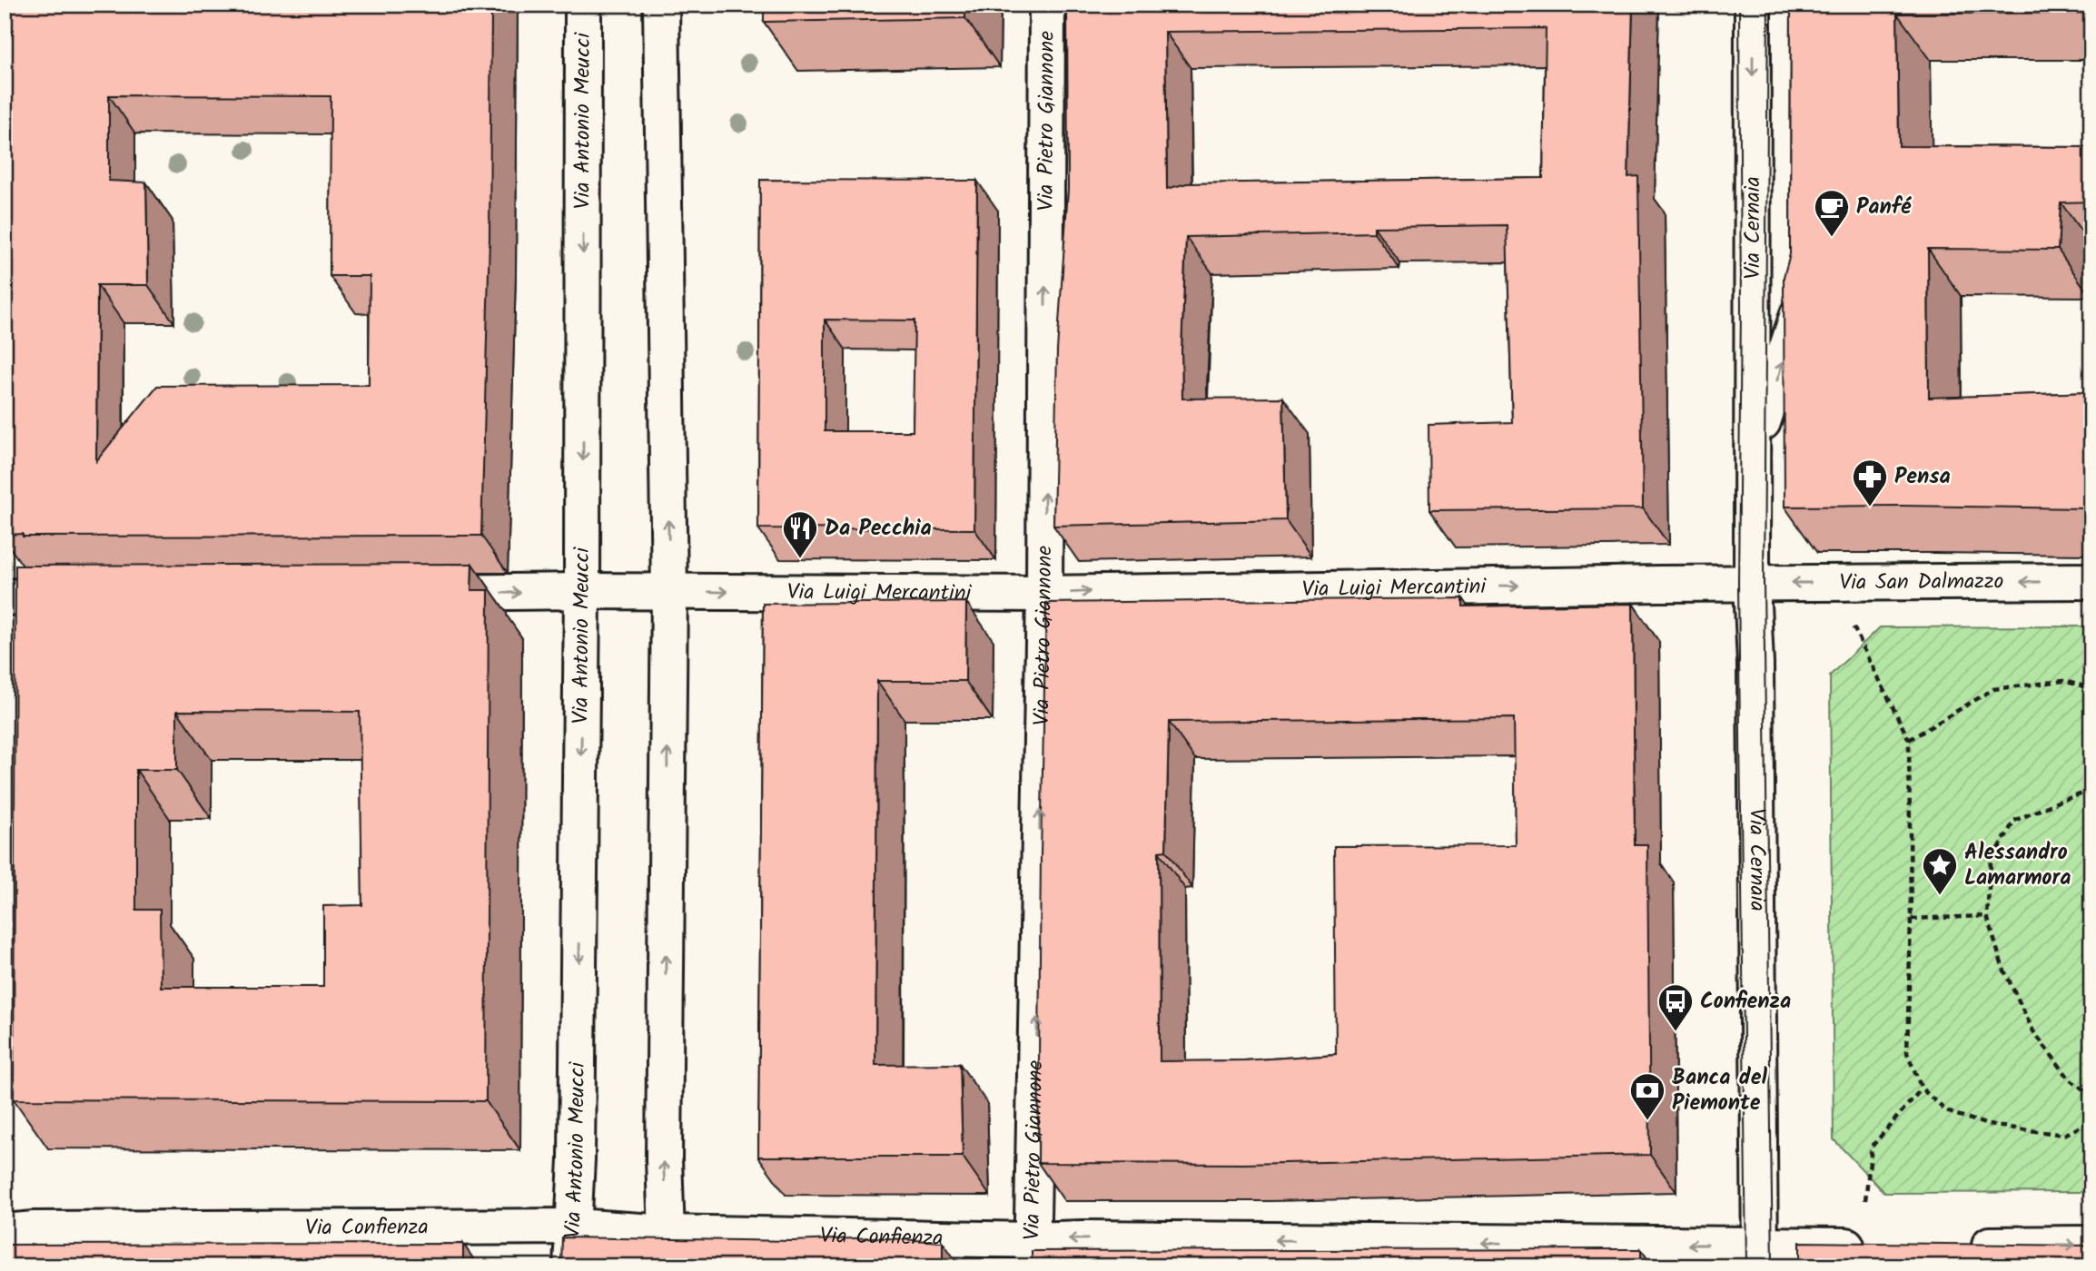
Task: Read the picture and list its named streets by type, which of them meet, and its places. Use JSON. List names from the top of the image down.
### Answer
{
  "streets": {
    "street": [
      "Via Antonio Meucci",
      "Via Pietro Giannone",
      "Via Cernaia",
      "Via San Dalmazzo",
      "Via Luigi Mercantini",
      "Via Confienza"
    ]
  },
  "crossings": [
    ["Via Antonio Meucci", "Via Luigi Mercantini"],
    ["Via Antonio Meucci", "Via Confienza"],
    ["Via Pietro Giannone", "Via Luigi Mercantini"],
    ["Via Pietro Giannone", "Via Confienza"],
    ["Via Cernaia", "Via San Dalmazzo"],
    ["Via Cernaia", "Via Luigi Mercantini"],
    ["Via Cernaia", "Via Confienza"],
    ["Via San Dalmazzo", "Via Luigi Mercantini"]
  ],
  "one_way": [
    "Via Pietro Giannone",
    "Via San Dalmazzo",
    "Via Luigi Mercantini",
    "Via Confienza"
  ],
  "places": {
    "cafe": ["Panfé"],
    "pharmacy": ["Pensa"],
    "restaurant": ["Da Pecchia"],
    "place": ["Alessandro Lamarmora"],
    "bus stop": ["Confienza"],
    "bank": ["Banca del Piemonte"]
  }
}
